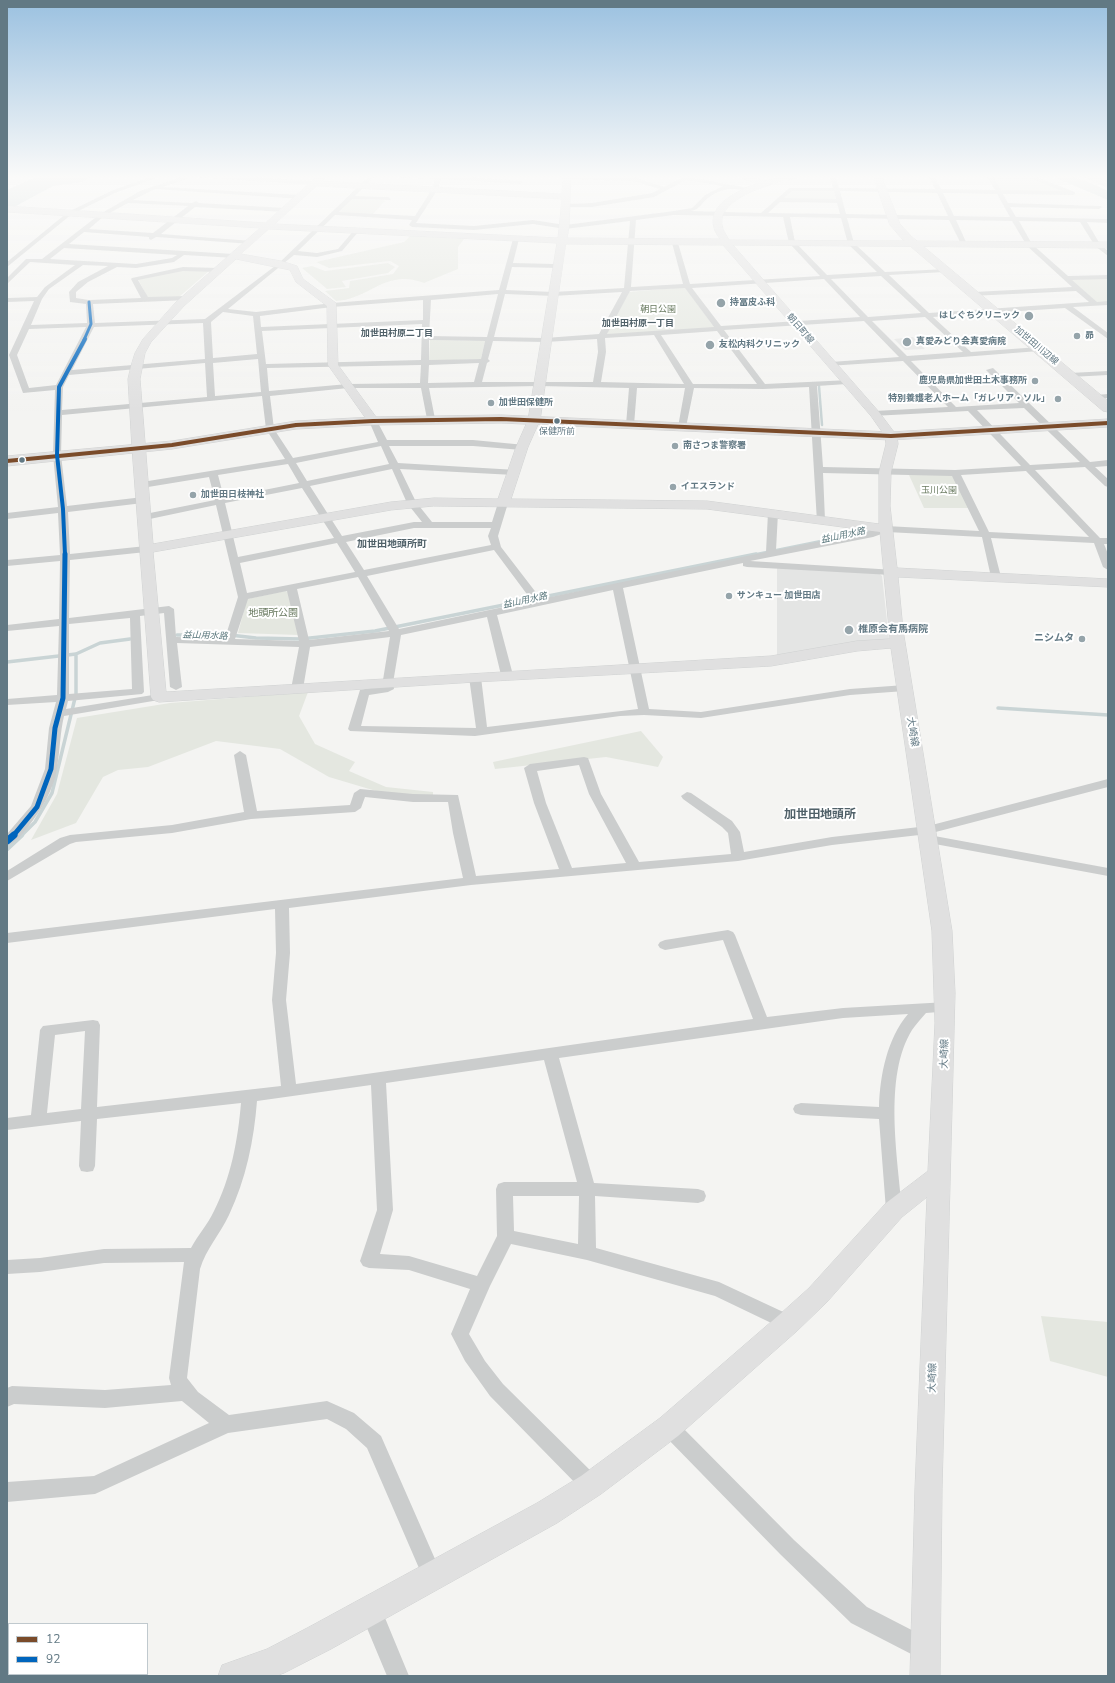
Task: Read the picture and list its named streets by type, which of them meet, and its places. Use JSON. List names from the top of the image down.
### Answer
{
  "streets": {
    "main road": ["加世田川辺線"],
    "street": ["朝日町線", "大崎線"]
  },
  "crossings": [
    ["朝日町線", "大崎線"]
  ],
  "districts": [
    "加世田村原一丁目",
    "加世田村原二丁目",
    "加世田地頭所町",
    "加世田地頭所"
  ],
  "water": ["益山用水路"],
  "parks": ["朝日公園", "玉川公園", "地頭所公園"],
  "places": [
    "持冨皮ふ科",
    "はしぐちクリニック",
    "昴",
    "真愛みどり会真愛病院",
    "友松内科クリニック",
    "鹿児島県加世田土木事務所",
    "特別養護老人ホーム「ガレリア・ソル」",
    "加世田保健所",
    "保健所前",
    "南さつま警察署",
    "イエスランド",
    "加世田日枝神社",
    "サンキュー 加世田店",
    "椎原会有馬病院",
    "ニシムタ"
  ],
  "lines": ["transit line 92", "transit line 12"],
  "legend": ["12", "92"]
}
